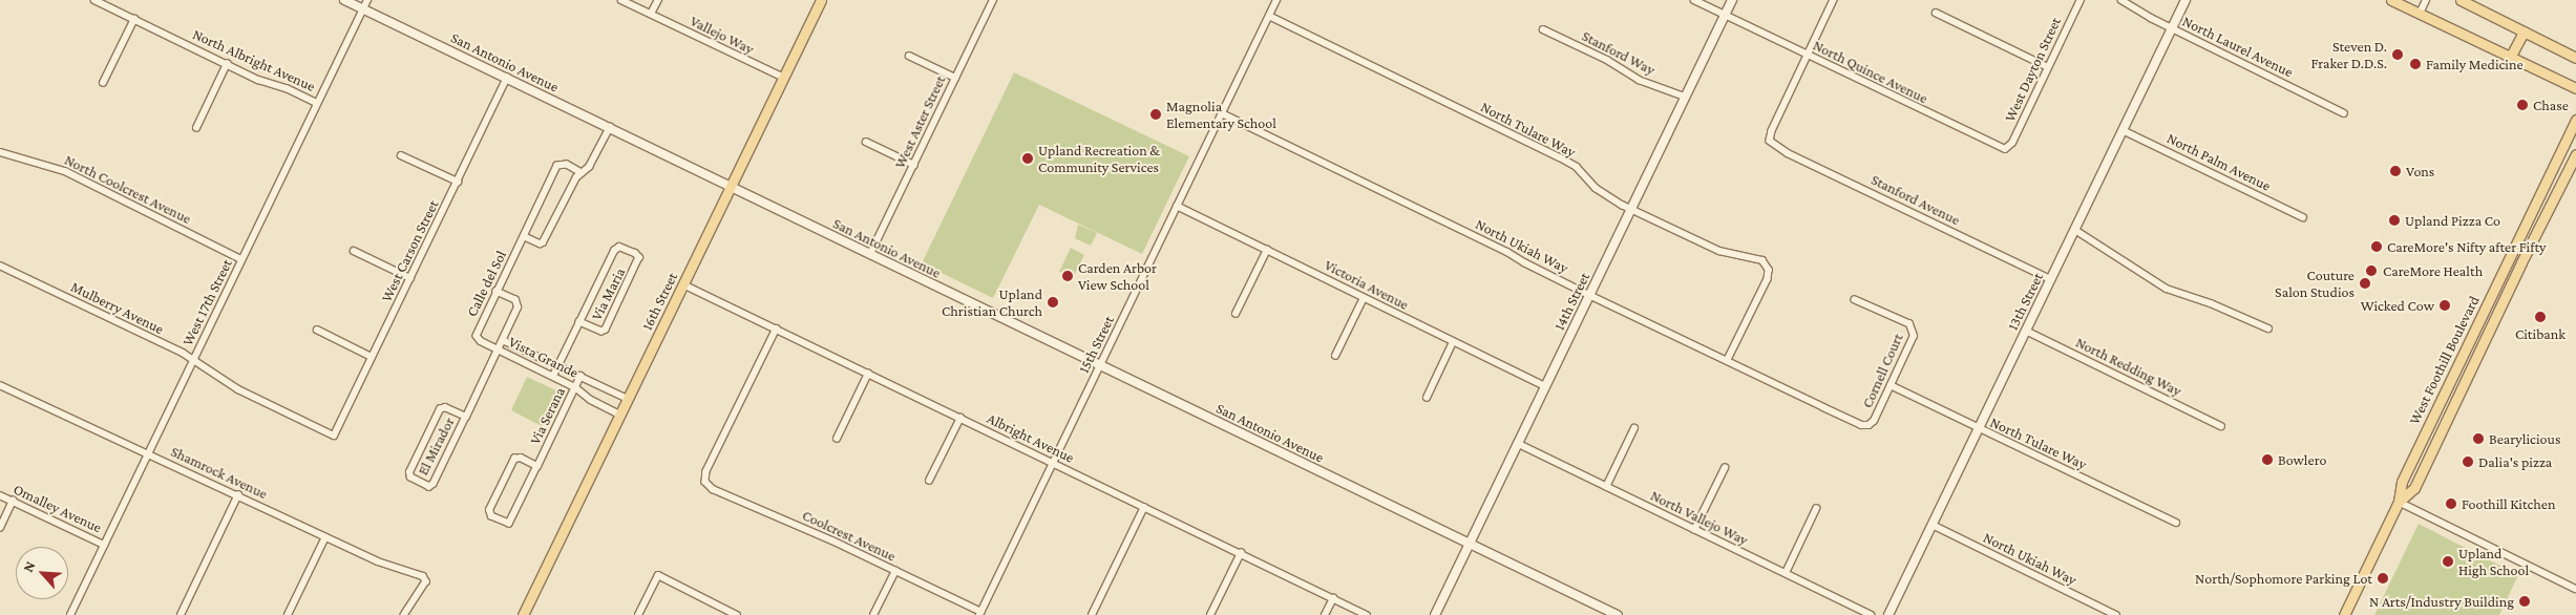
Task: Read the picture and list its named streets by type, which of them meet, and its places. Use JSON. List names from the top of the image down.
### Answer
{
  "streets": {
    "main road": [
      "San Antonio Avenue",
      "16th Street",
      "14th Street",
      "13th Street",
      "West Foothill Boulevard"
    ],
    "street": [
      "Vallejo Way",
      "North Laurel Avenue",
      "Stanford Way",
      "North Albright Avenue",
      "West Dayton Street",
      "North Quince Avenue",
      "West Aster Street",
      "North Tulare Way",
      "North Palm Avenue",
      "North Coolcrest Avenue",
      "Stanford Avenue",
      "North Ukiah Way",
      "West Carson Street",
      "Calle del Sol",
      "Victoria Avenue",
      "Via Maria",
      "West 17th Street",
      "Mulberry Avenue",
      "15th Street",
      "Vista Grande",
      "North Redding Way",
      "Cornell Court",
      "Via Serana",
      "Albright Avenue",
      "El Mirador",
      "Shamrock Avenue",
      "Omalley Avenue",
      "North Vallejo Way",
      "Coolcrest Avenue"
    ]
  },
  "crossings": [
    ["Vallejo Way", "16th Street"],
    ["North Laurel Avenue", "13th Street"],
    ["Stanford Way", "14th Street"],
    ["North Albright Avenue", "West 17th Street"],
    ["San Antonio Avenue", "West Aster Street"],
    ["San Antonio Avenue", "West Carson Street"],
    ["San Antonio Avenue", "16th Street"],
    ["San Antonio Avenue", "14th Street"],
    ["San Antonio Avenue", "West 17th Street"],
    ["San Antonio Avenue", "15th Street"],
    ["West Dayton Street", "North Quince Avenue"],
    ["North Quince Avenue", "Stanford Avenue"],
    ["North Quince Avenue", "14th Street"],
    ["North Tulare Way", "North Ukiah Way"],
    ["North Tulare Way", "14th Street"],
    ["North Tulare Way", "13th Street"],
    ["North Tulare Way", "15th Street"],
    ["North Tulare Way", "Cornell Court"],
    ["North Palm Avenue", "13th Street"],
    ["North Coolcrest Avenue", "West 17th Street"],
    ["Stanford Avenue", "13th Street"],
    ["North Ukiah Way", "14th Street"],
    ["North Ukiah Way", "13th Street"],
    ["North Ukiah Way", "15th Street"],
    ["North Ukiah Way", "Cornell Court"],
    ["West Carson Street", "Mulberry Avenue"],
    ["Calle del Sol", "Vista Grande"],
    ["Calle del Sol", "El Mirador"],
    ["Victoria Avenue", "14th Street"],
    ["Victoria Avenue", "15th Street"],
    ["Via Maria", "Vista Grande"],
    ["16th Street", "Vista Grande"],
    ["16th Street", "Albright Avenue"],
    ["14th Street", "North Vallejo Way"],
    ["13th Street", "North Redding Way"],
    ["West 17th Street", "Mulberry Avenue"],
    ["West 17th Street", "Shamrock Avenue"],
    ["West 17th Street", "Omalley Avenue"],
    ["15th Street", "Albright Avenue"],
    ["15th Street", "Coolcrest Avenue"],
    ["Vista Grande", "Via Serana"],
    ["Vista Grande", "El Mirador"],
    ["Albright Avenue", "Coolcrest Avenue"]
  ],
  "places": [
    "Steven D. Fraker D.D.S.",
    "Family Medicine",
    "Chase",
    "Magnolia Elementary School",
    "Upland Recreation & Community Services",
    "Vons",
    "Upland Pizza Co",
    "CareMore's Nifty after Fifty",
    "CareMore Health",
    "Carden Arbor View School",
    "Couture Salon Studios",
    "Upland Christian Church",
    "Wicked Cow",
    "Citibank",
    "Bearylicious",
    "Bowlero",
    "Dalia's pizza",
    "Foothill Kitchen",
    "Upland High School",
    "North/Sophomore Parking Lot",
    "N Arts/Industry Building"
  ],
  "north": "top left"
}
